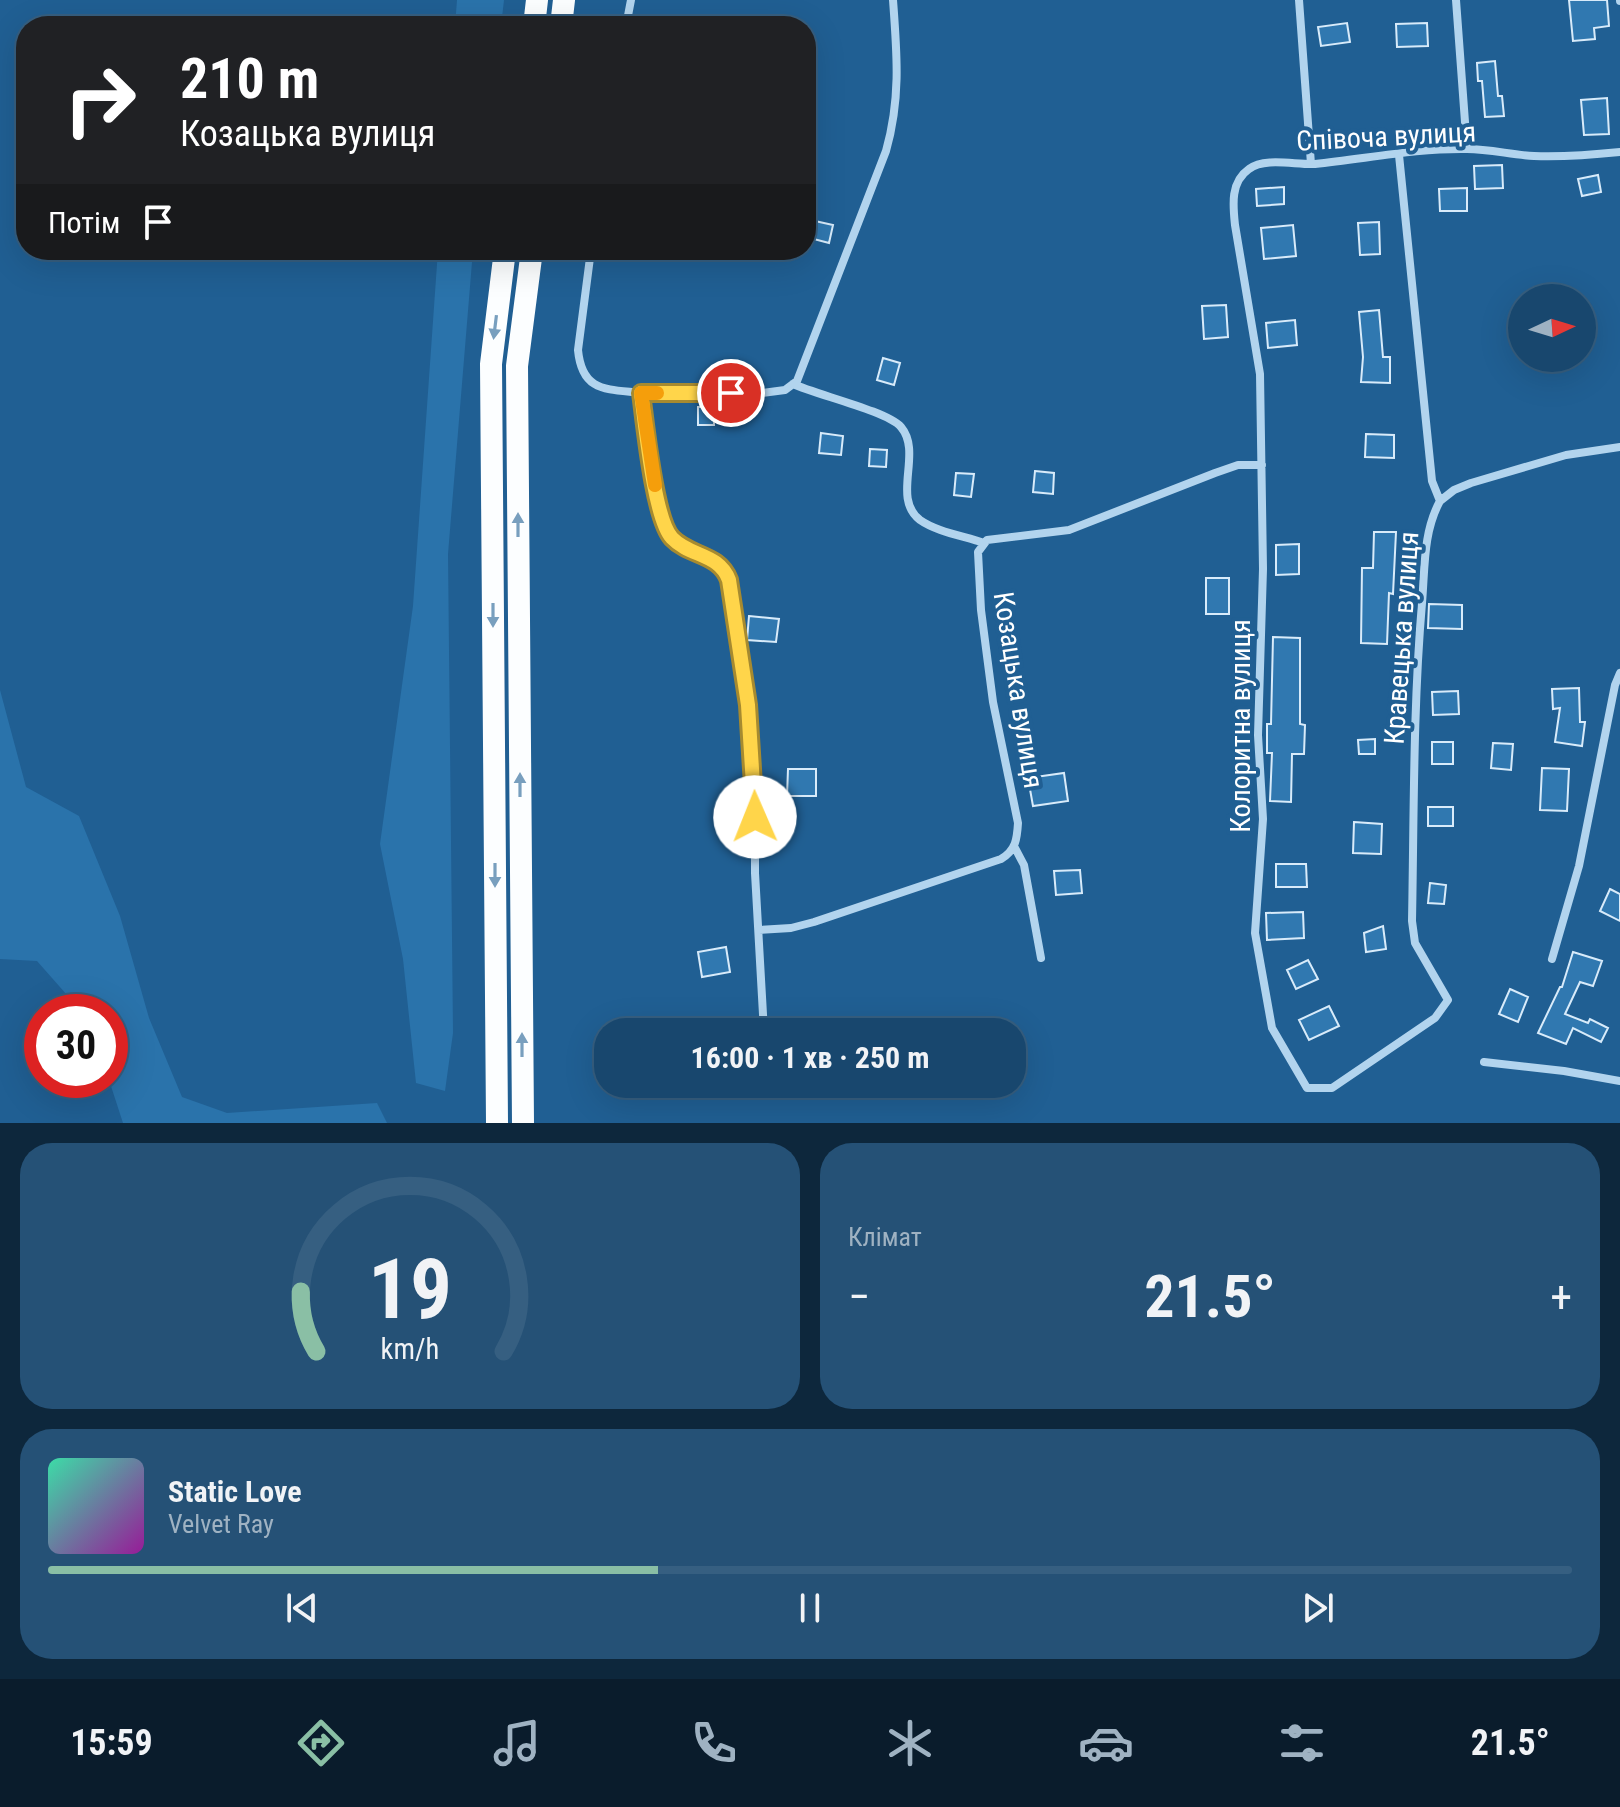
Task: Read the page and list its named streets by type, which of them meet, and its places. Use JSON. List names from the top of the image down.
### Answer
{
  "streets": {
    "street": [
      "Співоча вулиця",
      "Кравецька вулиця",
      "Козацька вулиця",
      "Колоритна вулиця"
    ]
  },
  "crossings": [
    ["Співоча вулиця", "Кравецька вулиця"],
    ["Співоча вулиця", "Колоритна вулиця"],
    ["Кравецька вулиця", "Колоритна вулиця"]
  ],
  "north": "right",
  "page": {
    "turn": ["210 m", "Козацька вулиця"],
    "then": "Потім",
    "limit": "30",
    "trip": "16:00 · 1 хв · 250 m",
    "tile": "Клімат",
    "heat": ["−", "21.5°", "+"],
    "song": ["Static Love", "Velvet Ray"],
    "tabs": ["15:59", "21.5°"],
    "gauge": ["19", "km/h"]
  }
}
